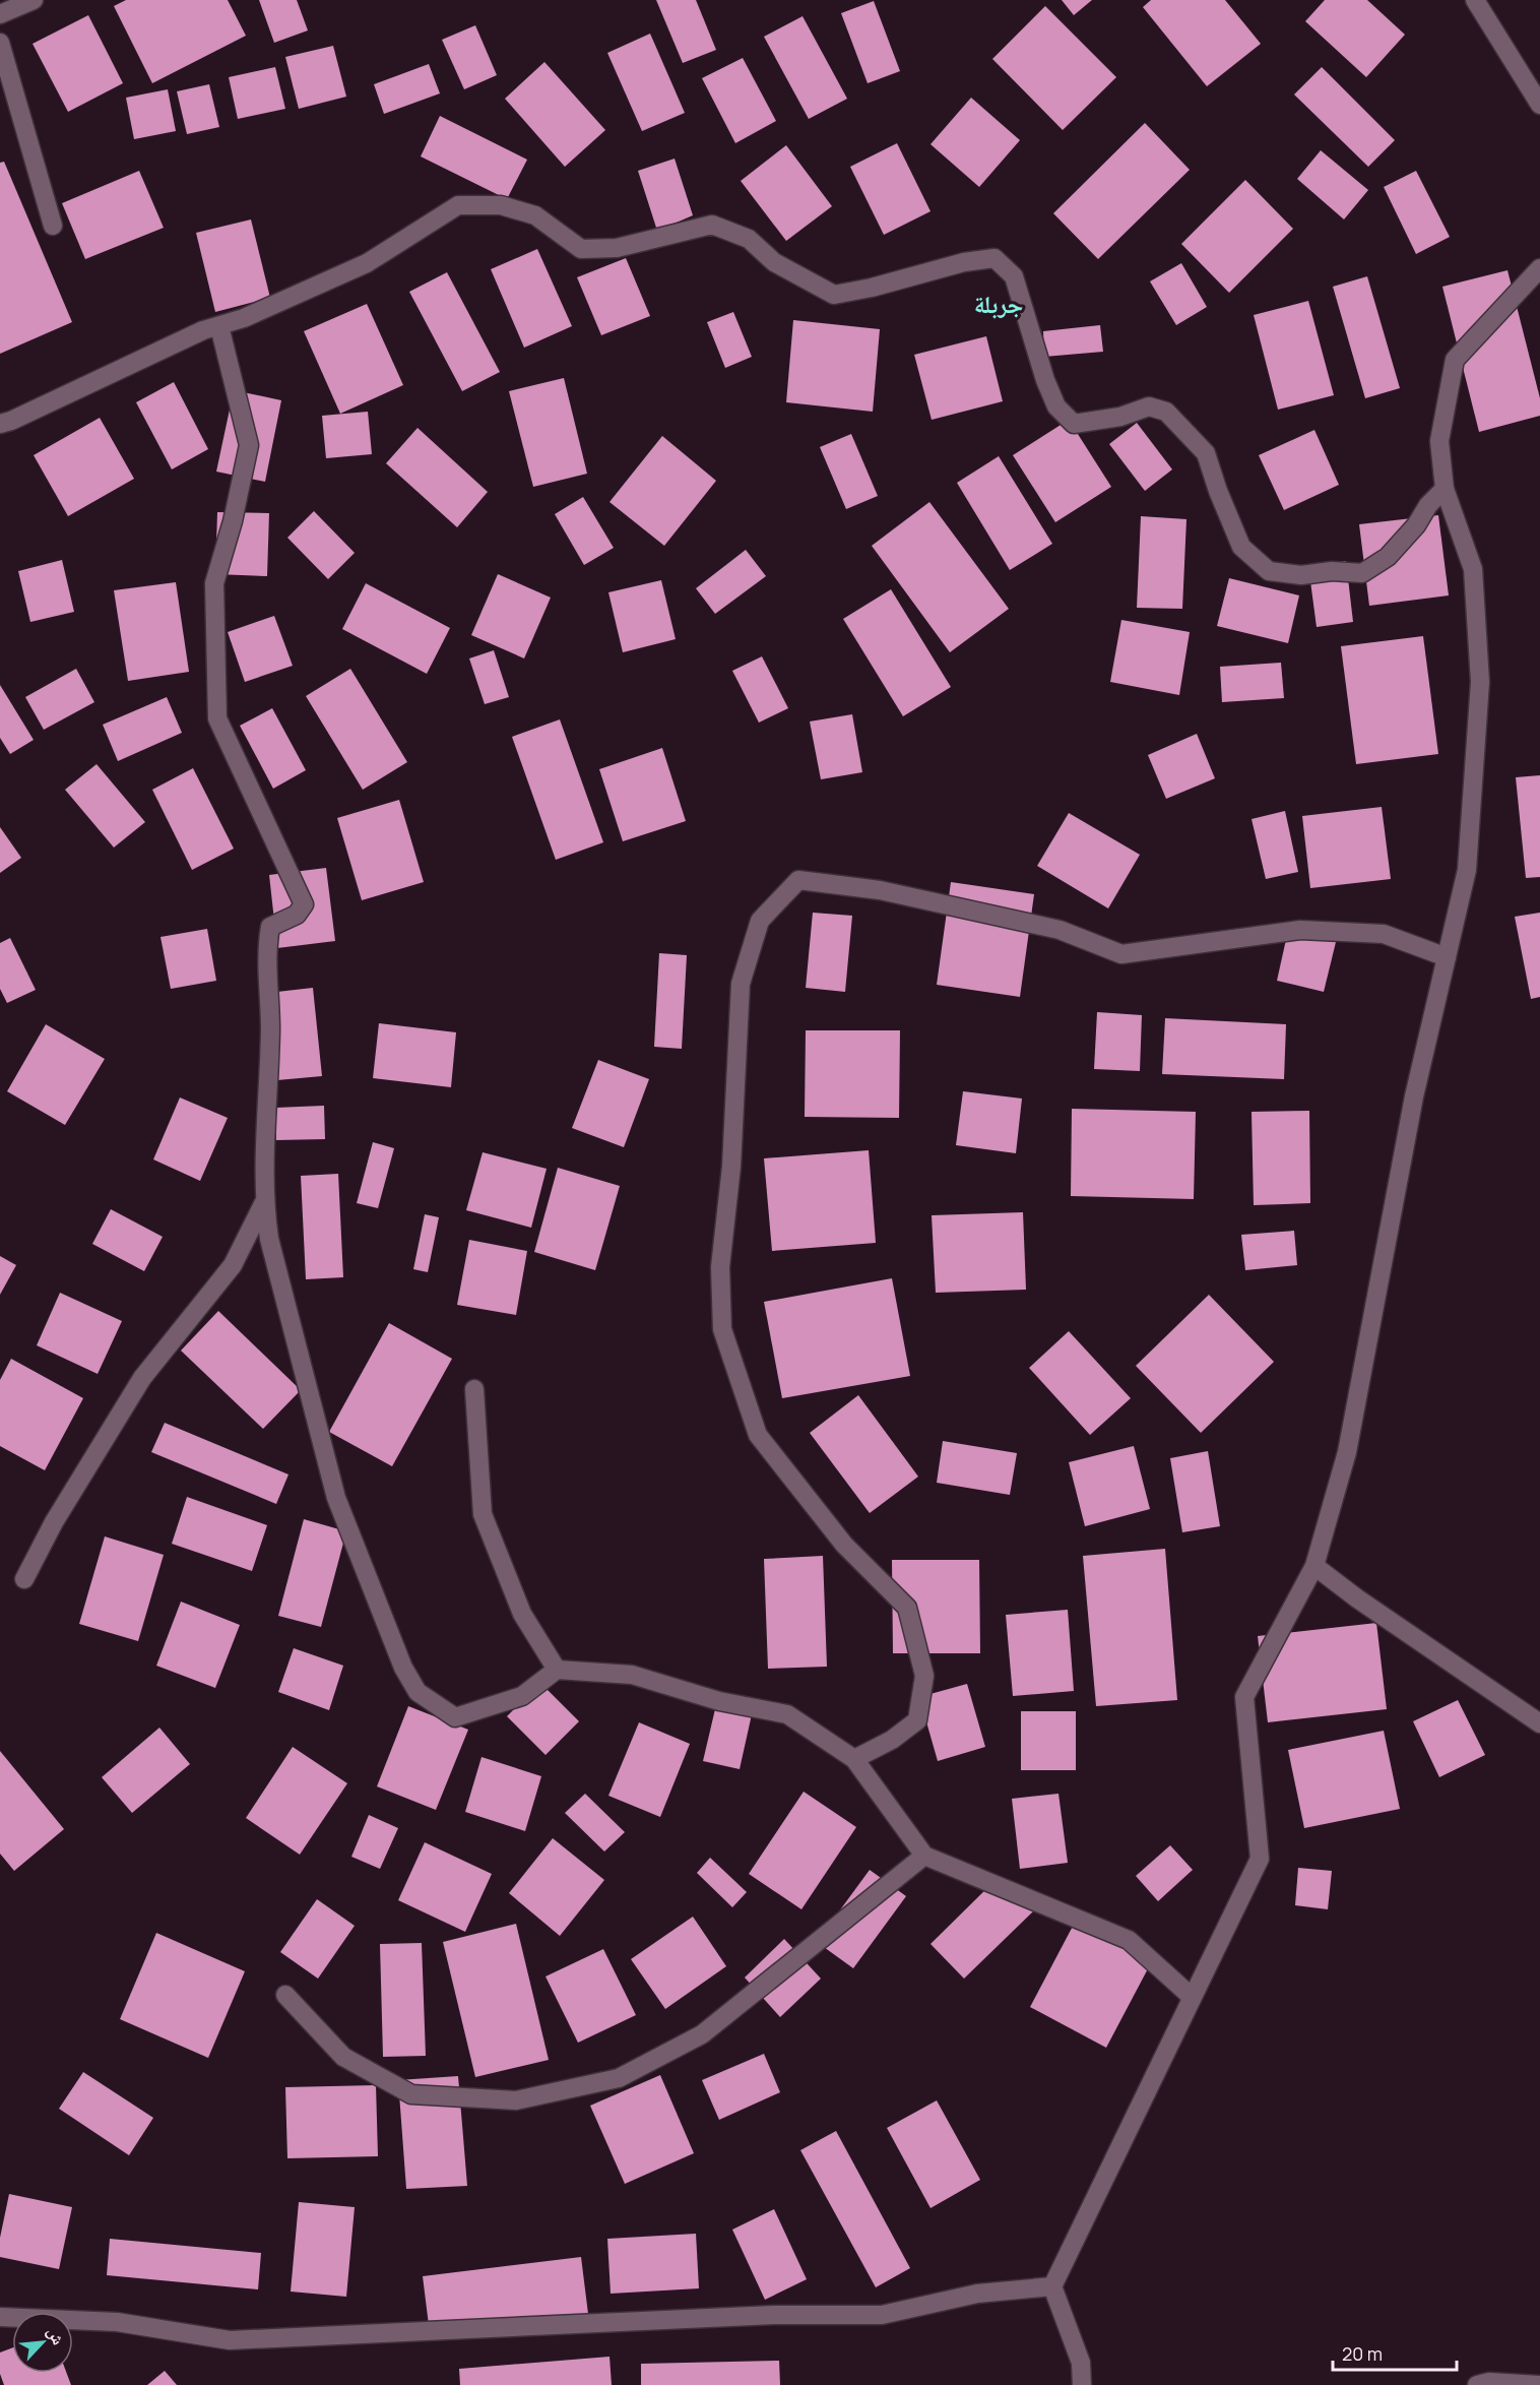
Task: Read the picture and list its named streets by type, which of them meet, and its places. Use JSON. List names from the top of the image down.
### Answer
{
  "districts": ["جربلة"],
  "scale_bar": "20 m",
  "north": "top right"
}
